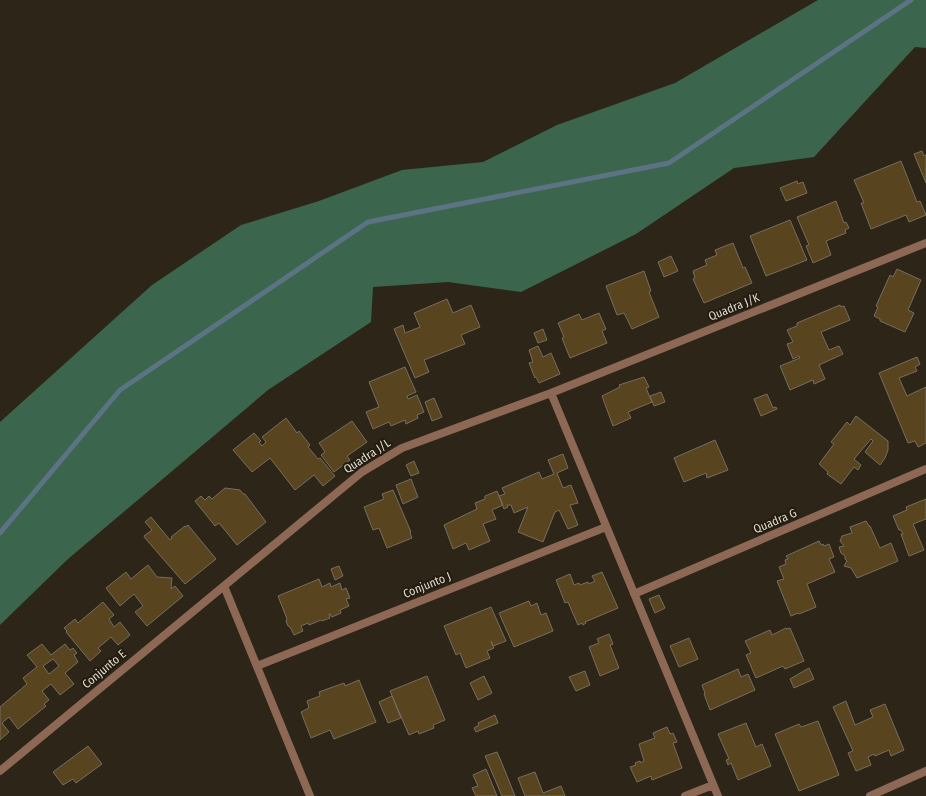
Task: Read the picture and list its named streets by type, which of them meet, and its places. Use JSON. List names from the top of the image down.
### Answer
{
  "streets": {
    "street": [
      "Quadra J/K",
      "Quadra J/L",
      "Quadra G",
      "Conjunto J",
      "Conjunto E"
    ]
  },
  "crossings": [
    ["Quadra J/K", "Quadra J/L"],
    ["Quadra J/L", "Conjunto E"]
  ]
}
